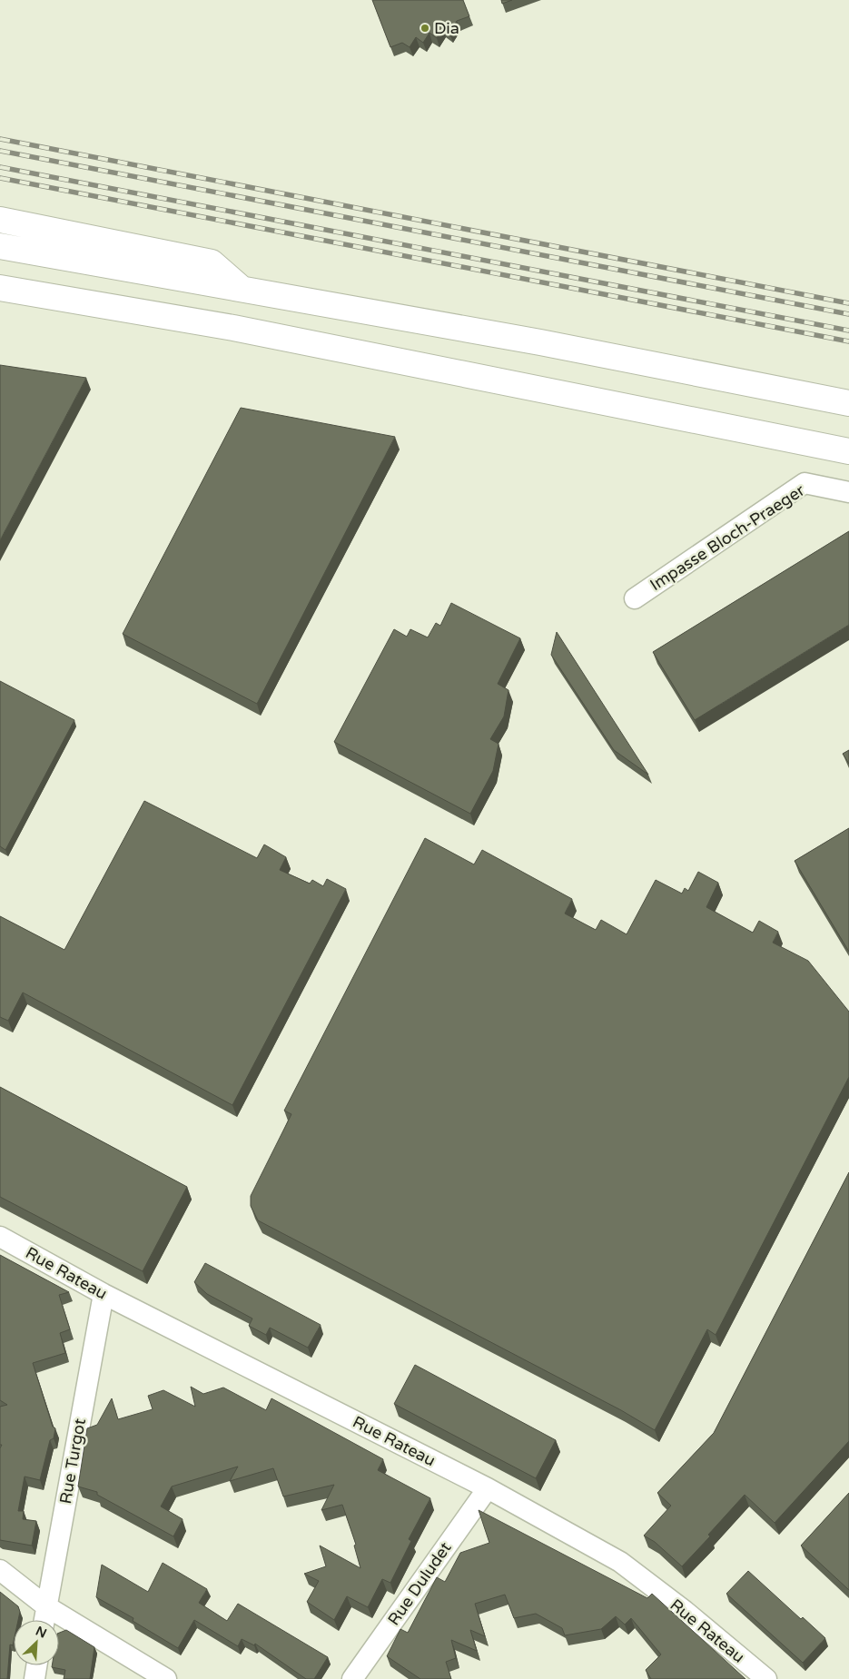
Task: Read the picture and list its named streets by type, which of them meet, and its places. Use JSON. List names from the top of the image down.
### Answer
{
  "streets": {
    "street": [
      "Impasse Bloch-Praeger",
      "Rue Rateau",
      "Rue Turgot",
      "Rue Duludet"
    ]
  },
  "crossings": [
    ["Rue Rateau", "Rue Turgot"],
    ["Rue Rateau", "Rue Duludet"]
  ],
  "places": ["Dia"],
  "north": "top right"
}
